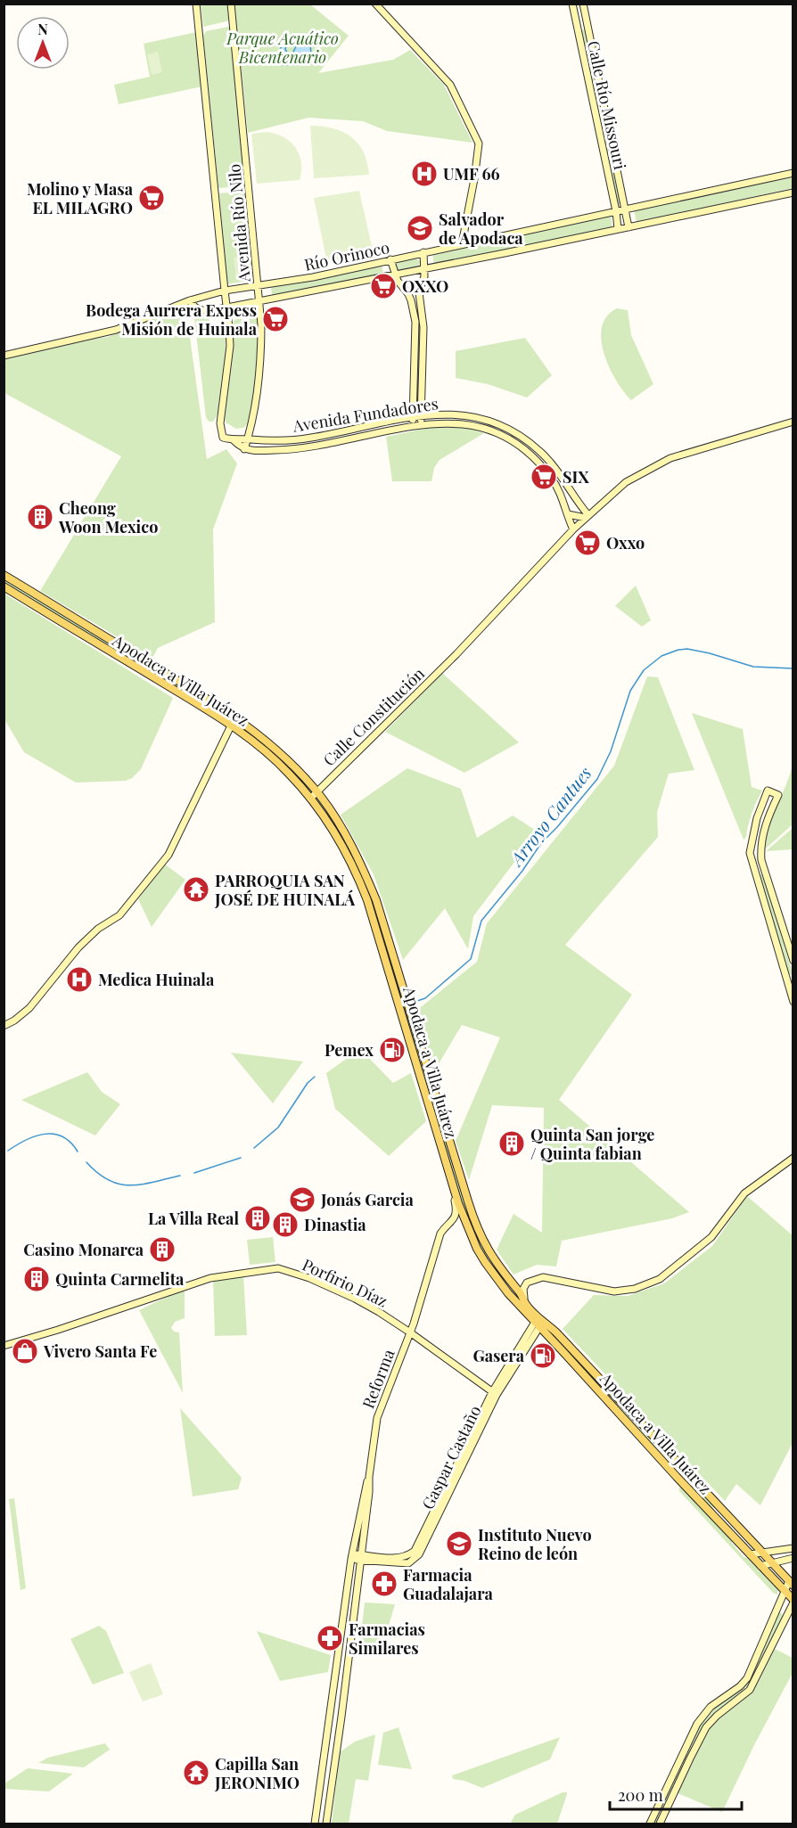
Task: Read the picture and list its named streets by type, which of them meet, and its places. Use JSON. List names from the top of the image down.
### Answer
{
  "streets": {
    "main road": ["Apodaca a Villa Juárez"],
    "street": [
      "Calle Río Missouri",
      "Avenida Río Nilo",
      "Río Orinoco",
      "Avenida Fundadores",
      "Calle Constitución",
      "Porfirio Díaz",
      "Reforma",
      "Gaspar Castaño"
    ]
  },
  "crossings": [
    ["Calle Río Missouri", "Río Orinoco"],
    ["Avenida Río Nilo", "Río Orinoco"],
    ["Avenida Río Nilo", "Avenida Fundadores"],
    ["Avenida Fundadores", "Calle Constitución"],
    ["Apodaca a Villa Juárez", "Calle Constitución"],
    ["Apodaca a Villa Juárez", "Reforma"],
    ["Apodaca a Villa Juárez", "Gaspar Castaño"],
    ["Porfirio Díaz", "Reforma"],
    ["Porfirio Díaz", "Gaspar Castaño"],
    ["Reforma", "Gaspar Castaño"]
  ],
  "water": ["Arroyo Cantues"],
  "parks": ["Parque Acuático Bicentenario"],
  "places": {
    "hospital": ["UMF 66", "Medica Huinala"],
    "supermarket": [
      "Molino y Masa EL MILAGRO",
      "OXXO",
      "Bodega Aurrera Expess Misión de Huinala",
      "SIX",
      "Oxxo"
    ],
    "school or university": ["Salvador de Apodaca", "Jonás Garcia", "Instituto Nuevo Reino de león"],
    "building": [
      "Cheong Woon Mexico",
      "Quinta San jorge / Quinta fabian",
      "La Villa Real",
      "Dinastia",
      "Casino Monarca",
      "Quinta Carmelita"
    ],
    "temple": ["PARROQUIA SAN JOSÉ DE HUINALÁ", "Capilla San JERONIMO"],
    "fuel station": ["Pemex", "Gasera"],
    "shop": ["Vivero Santa Fe"],
    "pharmacy": ["Farmacia Guadalajara", "Farmacias Similares"]
  },
  "scale_bar": "200 m",
  "north": "top"
}
